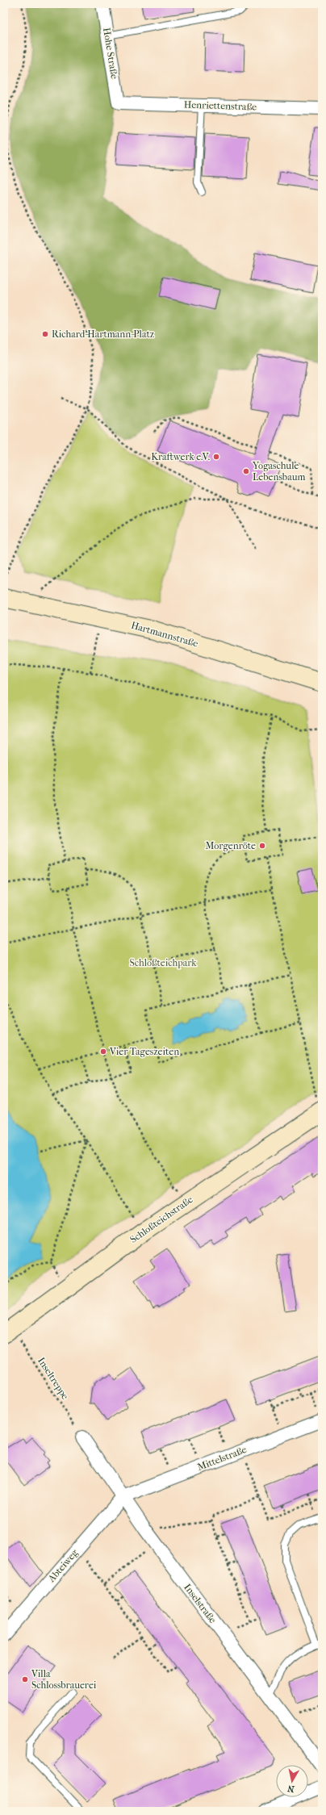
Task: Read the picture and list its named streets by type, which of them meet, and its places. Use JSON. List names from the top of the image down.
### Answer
{
  "streets": {
    "main road": ["Hartmannstraße", "Schloßteichstraße"],
    "street": [
      "Hohe Straße",
      "Henriettenstraße",
      "Mittelstraße",
      "Abteiweg",
      "Inselstraße"
    ],
    "path": ["Inseltreppe"]
  },
  "crossings": [
    ["Hohe Straße", "Henriettenstraße"],
    ["Schloßteichstraße", "Inseltreppe"],
    ["Inseltreppe", "Inselstraße"],
    ["Mittelstraße", "Abteiweg"],
    ["Mittelstraße", "Inselstraße"],
    ["Abteiweg", "Inselstraße"]
  ],
  "parks": ["Schloßteichpark"],
  "places": [
    "Richard-Hartmann-Platz",
    "Kraftwerk e.V.",
    "Yogaschule Lebensbaum",
    "Morgenröte",
    "Vier Tageszeiten",
    "Villa Schlossbrauerei"
  ],
  "north": "bottom"
}
